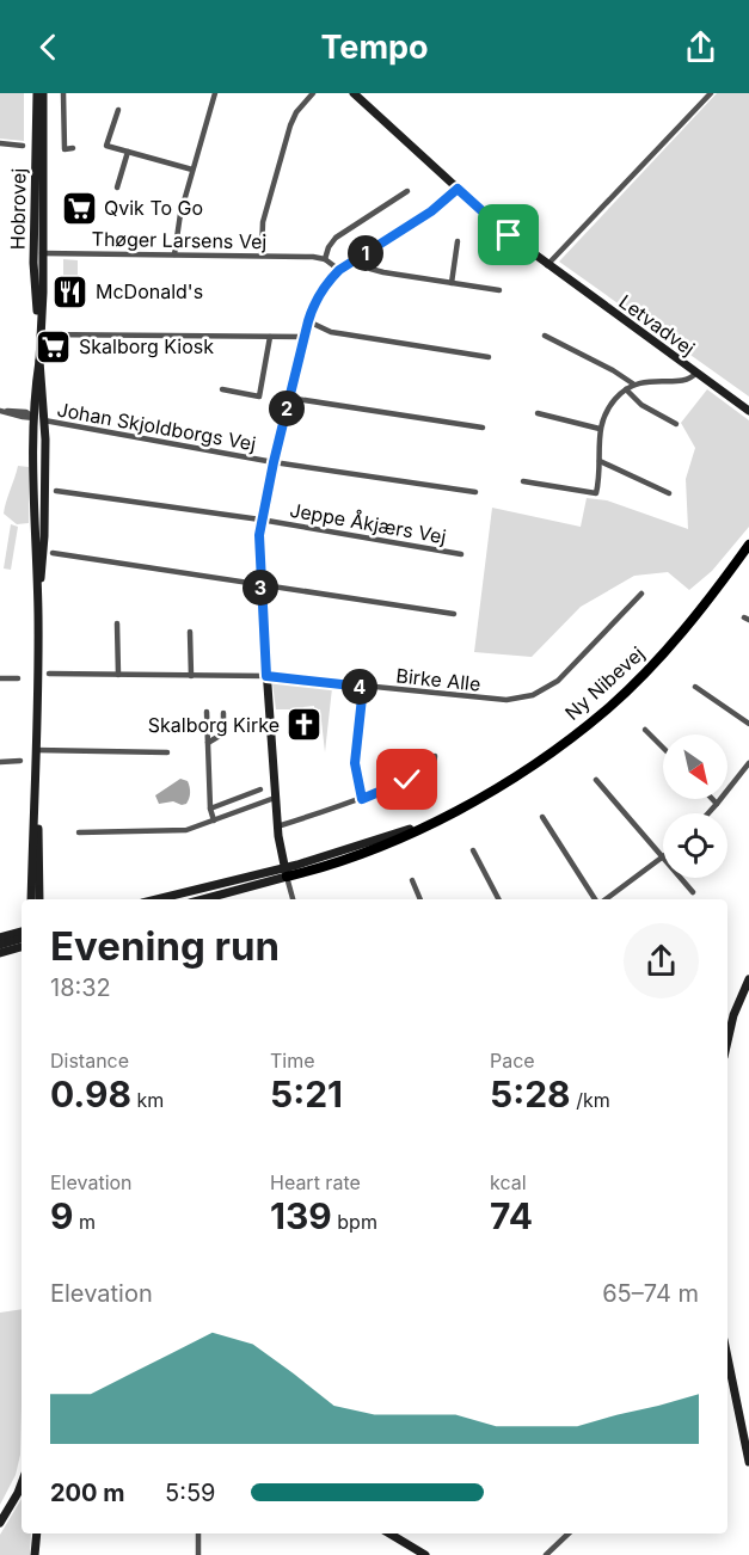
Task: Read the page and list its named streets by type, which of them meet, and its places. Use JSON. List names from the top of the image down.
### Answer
{
  "streets": {
    "highway": ["Ny Nibevej"],
    "main road": ["Hobrovej", "Letvadvej"],
    "street": [
      "Thøger Larsens Vej",
      "Johan Skjoldborgs Vej",
      "Jeppe Åkjærs Vej",
      "Birke Alle"
    ]
  },
  "crossings": [
    ["Hobrovej", "Thøger Larsens Vej"],
    ["Hobrovej", "Johan Skjoldborgs Vej"]
  ],
  "places": {
    "supermarket": ["Qvik To Go", "Skalborg Kiosk"],
    "restaurant": ["McDonald's"],
    "church": ["Skalborg Kirke"]
  },
  "north": "bottom right",
  "page": {
    "header": "Tempo",
    "pins": [
      "1",
      "2",
      "3",
      "4"
    ],
    "heading": ["Evening run", "18:32"],
    "stats": [
      ["Distance", "0.98 km"],
      ["Time", "5:21"],
      ["Pace", "5:28 /km"],
      ["Elevation", "9 m"],
      ["Heart rate", "139 bpm"],
      ["kcal", "74"]
    ],
    "chart": ["Elevation", "65–74 m"],
    "list": [
      {
        "name": "200 m",
        "note": "5:59"
      }
    ]
  }
}
